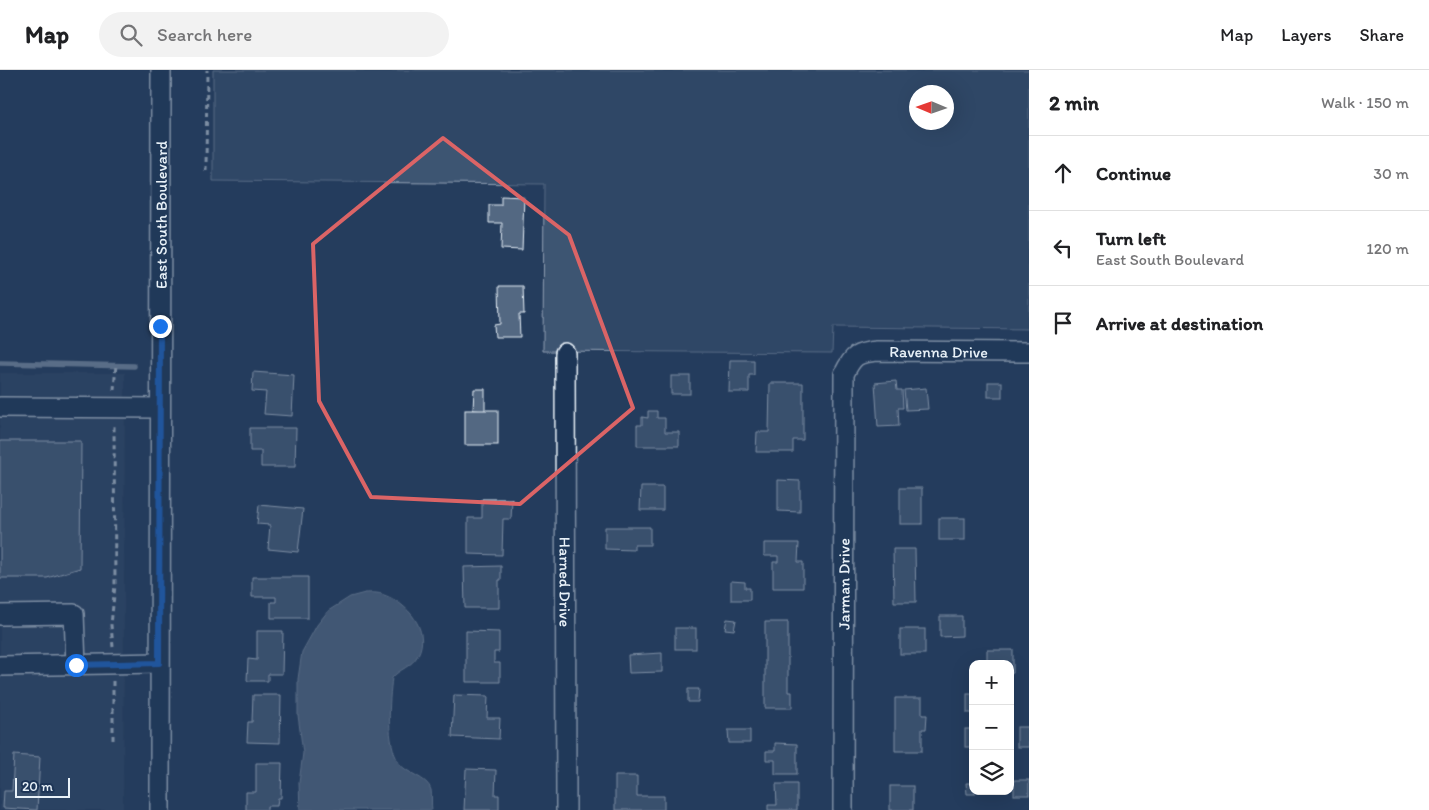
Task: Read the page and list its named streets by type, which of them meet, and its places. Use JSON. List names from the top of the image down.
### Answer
{
  "streets": {
    "street": [
      "East South Boulevard",
      "Ravenna Drive",
      "Harned Drive",
      "Jarman Drive"
    ]
  },
  "crossings": [
    ["Ravenna Drive", "Jarman Drive"]
  ],
  "scale_bar": "20 m",
  "north": "left",
  "page": {
    "header": "Map",
    "search": "Search here",
    "nav": ["Map", "Layers", "Share"],
    "heading": ["2 min", "Walk · 150 m"],
    "list": [
      ["Continue", "30 m"],
      ["Turn left", "East South Boulevard", "120 m"],
      "Arrive at destination"
    ],
    "map_buttons": ["+", "−"],
    "scale": "20 m"
  }
}
